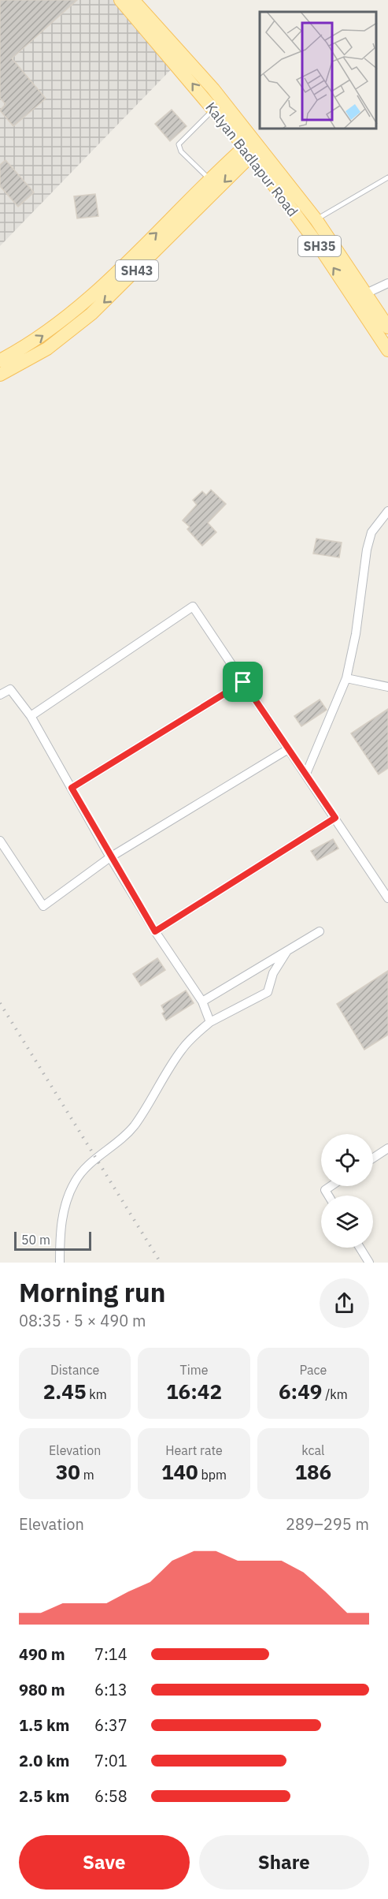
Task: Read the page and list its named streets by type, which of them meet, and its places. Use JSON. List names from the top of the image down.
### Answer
{
  "streets": {
    "main road": ["Kalyan Badlapur Road", "SH35", "SH43"]
  },
  "crossings": [
    ["Kalyan Badlapur Road", "SH43"]
  ],
  "scale_bar": "50 m",
  "page": {
    "scale": "50 m",
    "heading": ["Morning run", "08:35 · 5 × 490 m"],
    "stats": [
      ["Distance", "2.45 km"],
      ["Time", "16:42"],
      ["Pace", "6:49 /km"],
      ["Elevation", "30 m"],
      ["Heart rate", "140 bpm"],
      ["kcal", "186"]
    ],
    "chart": ["Elevation", "289–295 m"],
    "list": [
      {
        "name": "490 m",
        "note": "7:14"
      },
      {
        "name": "980 m",
        "note": "6:13"
      },
      {
        "name": "1.5 km",
        "note": "6:37"
      },
      {
        "name": "2.0 km",
        "note": "7:01"
      },
      {
        "name": "2.5 km",
        "note": "6:58"
      }
    ],
    "buttons": ["Save", "Share"]
  }
}
